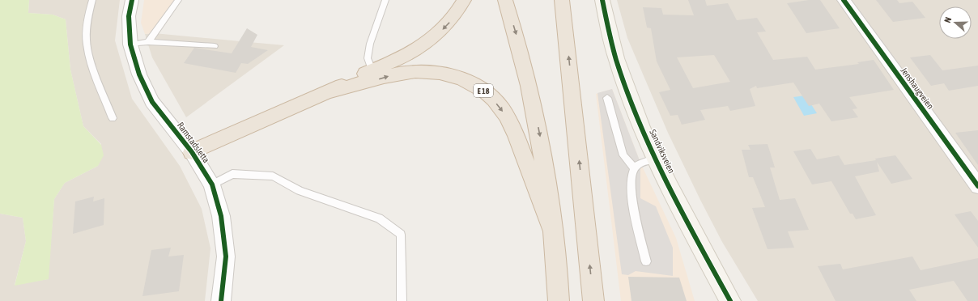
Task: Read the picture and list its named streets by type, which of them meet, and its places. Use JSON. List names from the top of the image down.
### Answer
{
  "streets": {
    "highway": ["E 18"],
    "main road": ["Sandviksveien"],
    "street": ["Jenshaugveien", "Ramstadsletta"]
  },
  "crossings": [
    ["E 18", "Ramstadsletta"]
  ],
  "north": "left"
}
